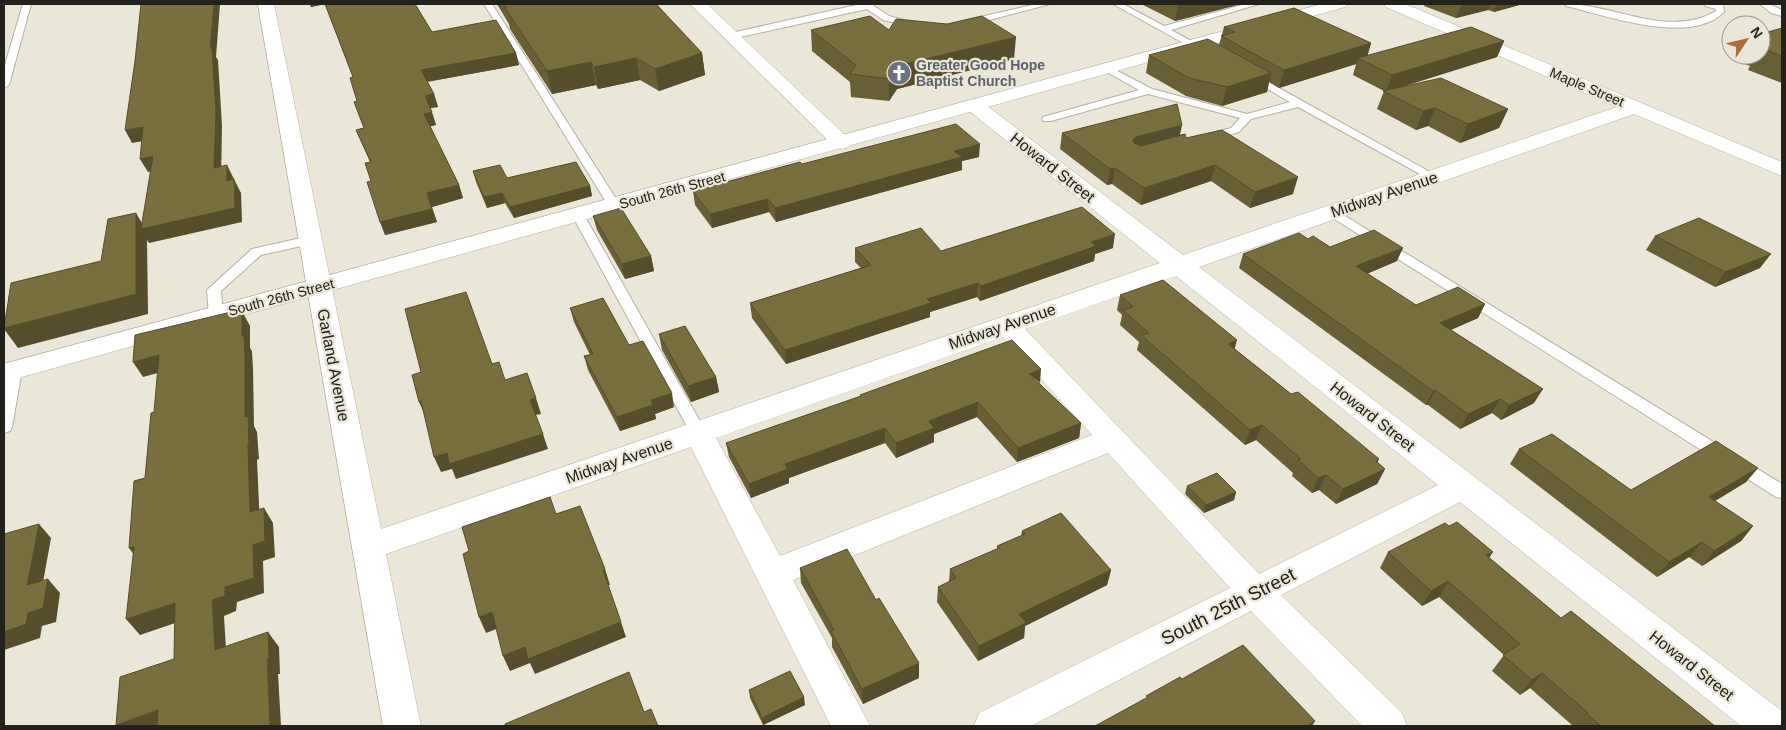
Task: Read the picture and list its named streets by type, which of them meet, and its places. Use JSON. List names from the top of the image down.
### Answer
{
  "streets": {
    "street": [
      "Maple Street",
      "Howard Street",
      "South 26th Street",
      "Midway Avenue",
      "Garland Avenue",
      "South 25th Street"
    ]
  },
  "crossings": [
    ["Maple Street", "Midway Avenue"],
    ["Howard Street", "South 26th Street"],
    ["Howard Street", "Midway Avenue"],
    ["Howard Street", "South 25th Street"],
    ["South 26th Street", "Garland Avenue"],
    ["Midway Avenue", "Garland Avenue"]
  ],
  "places": {
    "church": ["Greater Good Hope Baptist Church"]
  },
  "north": "top right"
}
